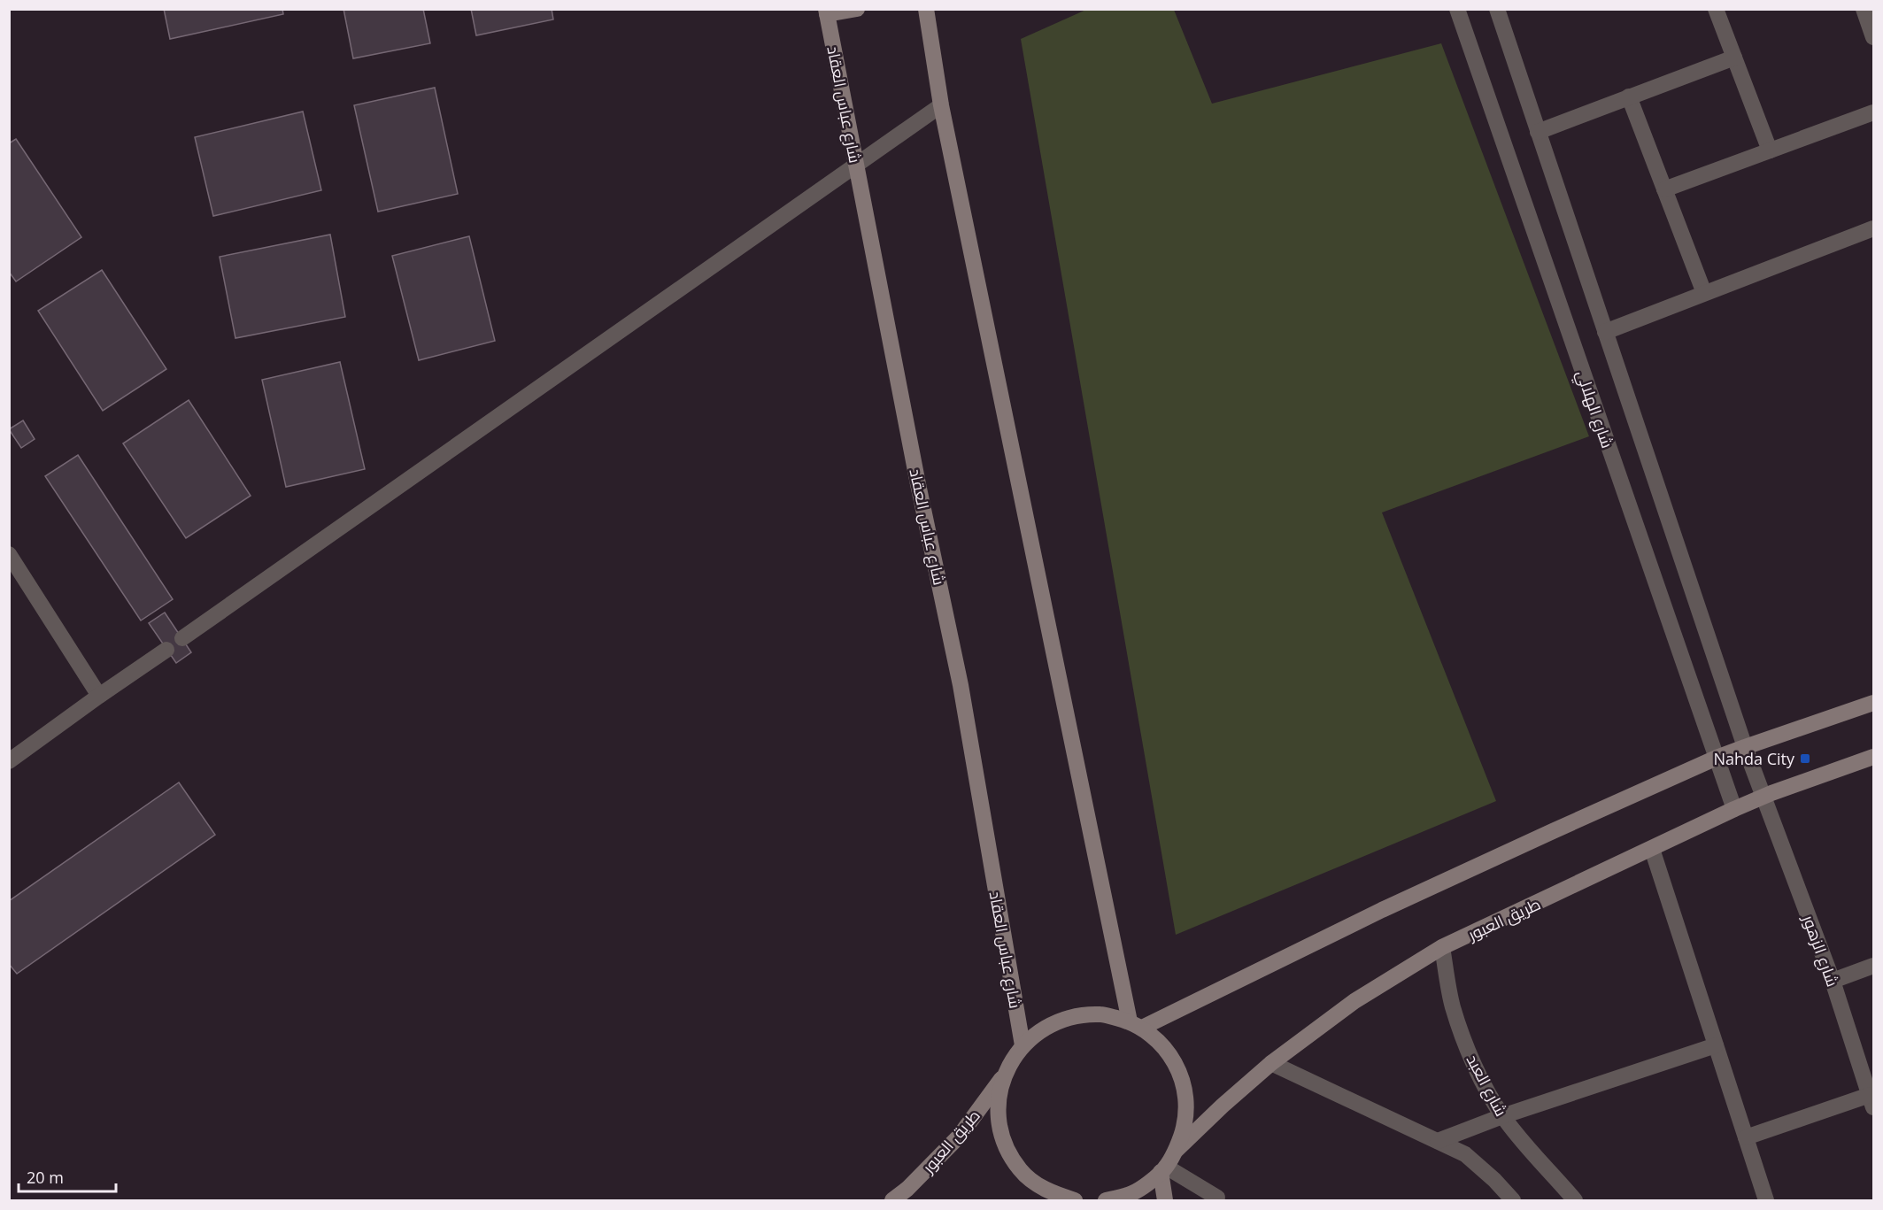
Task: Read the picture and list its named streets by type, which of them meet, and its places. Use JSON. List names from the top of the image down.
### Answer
{
  "streets": {
    "street": [
      "شارع عباس العقاد",
      "شارع الهلالي",
      "طريق العبور",
      "شارع الزهور",
      "شارع العبد"
    ]
  },
  "crossings": [
    ["شارع عباس العقاد", "طريق العبور"],
    ["شارع الهلالي", "طريق العبور"],
    ["طريق العبور", "شارع الزهور"],
    ["طريق العبور", "شارع العبد"]
  ],
  "places": {
    "transit": ["Nahda City"]
  },
  "scale_bar": "20 m"
}
